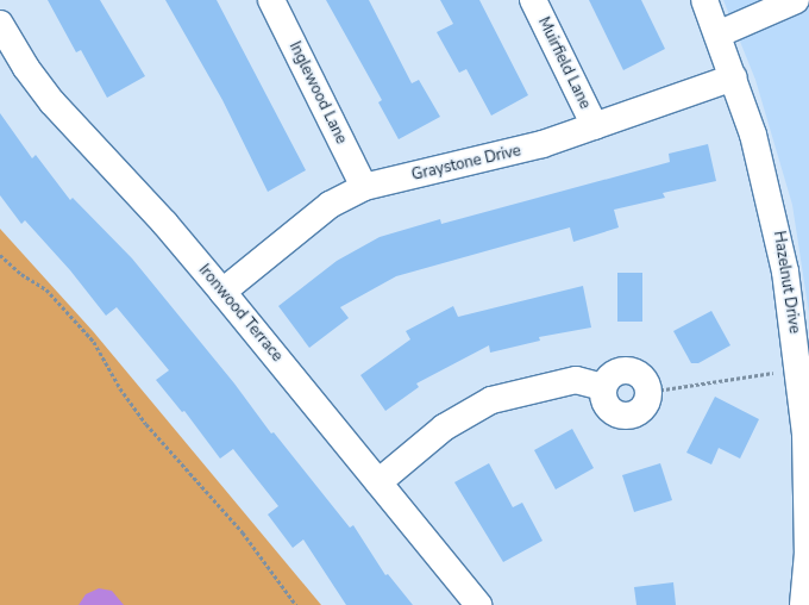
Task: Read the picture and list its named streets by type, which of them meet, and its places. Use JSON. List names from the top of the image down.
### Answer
{
  "streets": {
    "street": [
      "Muirfield Lane",
      "Inglewood Lane",
      "Graystone Drive",
      "Hazelnut Drive",
      "Ironwood Terrace"
    ]
  },
  "crossings": [
    ["Muirfield Lane", "Graystone Drive"],
    ["Inglewood Lane", "Graystone Drive"],
    ["Graystone Drive", "Hazelnut Drive"],
    ["Graystone Drive", "Ironwood Terrace"]
  ]
}
